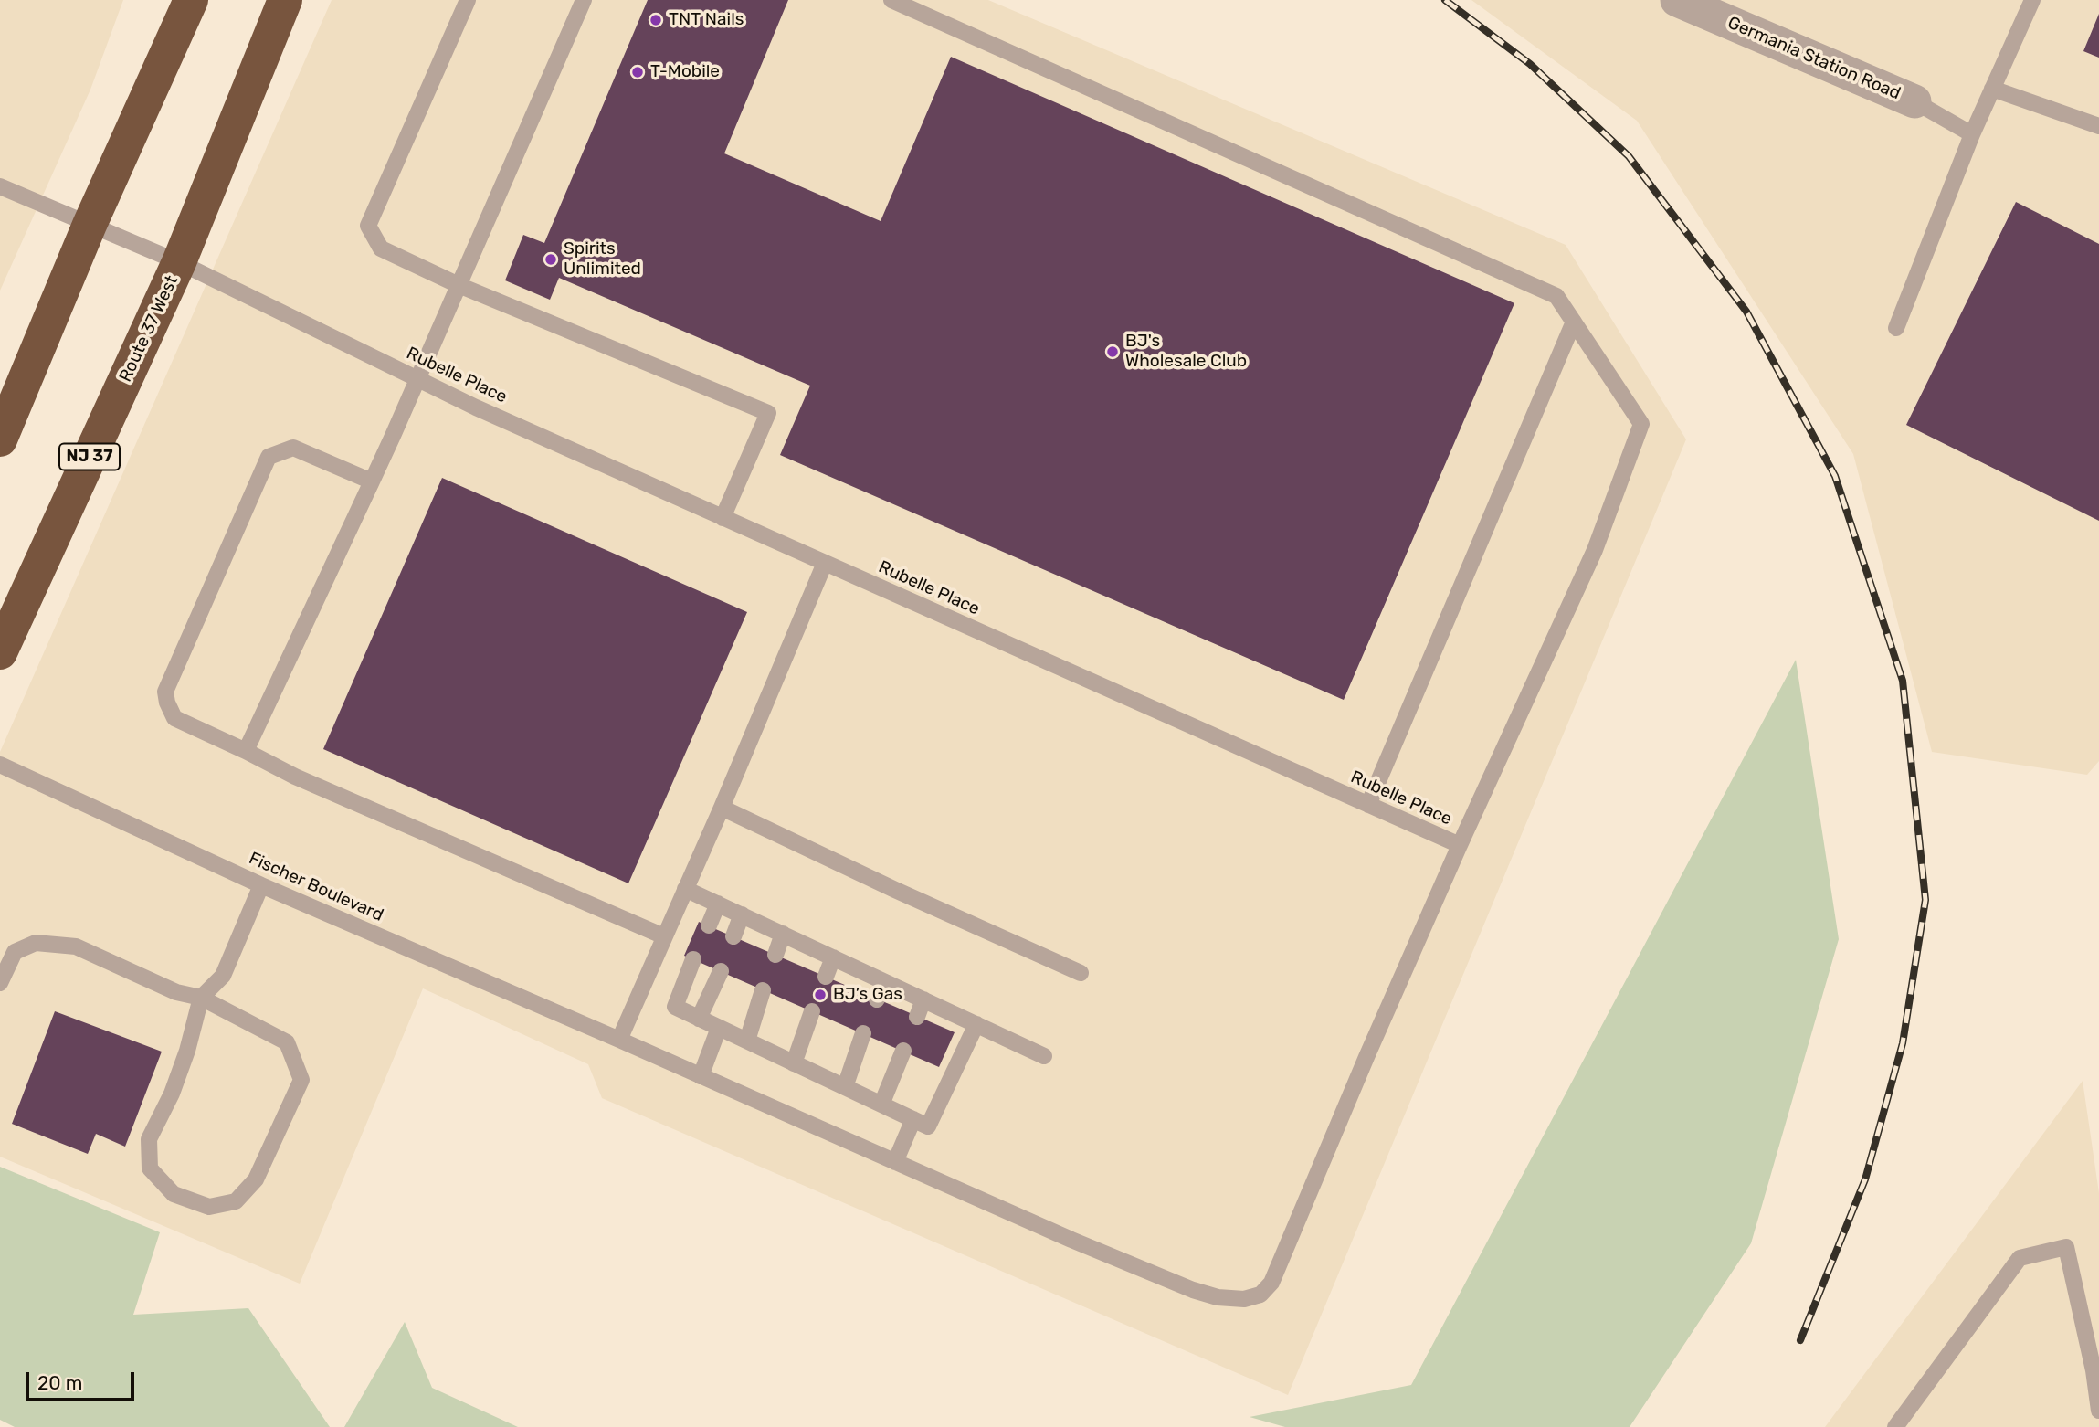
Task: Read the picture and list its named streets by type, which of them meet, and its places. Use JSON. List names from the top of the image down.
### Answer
{
  "streets": {
    "highway": ["Route 37 West", "NJ 37"],
    "street": ["Germania Station Road"],
    "lane": ["Rubelle Place", "Fischer Boulevard"]
  },
  "crossings": [
    ["Route 37 West", "Rubelle Place"],
    ["Rubelle Place", "Fischer Boulevard"]
  ],
  "places": [
    "TNT Nails",
    "T-Mobile",
    "Spirits Unlimited",
    "BJ's Wholesale Club",
    "BJ’s Gas"
  ],
  "scale_bar": "20 m"
}
